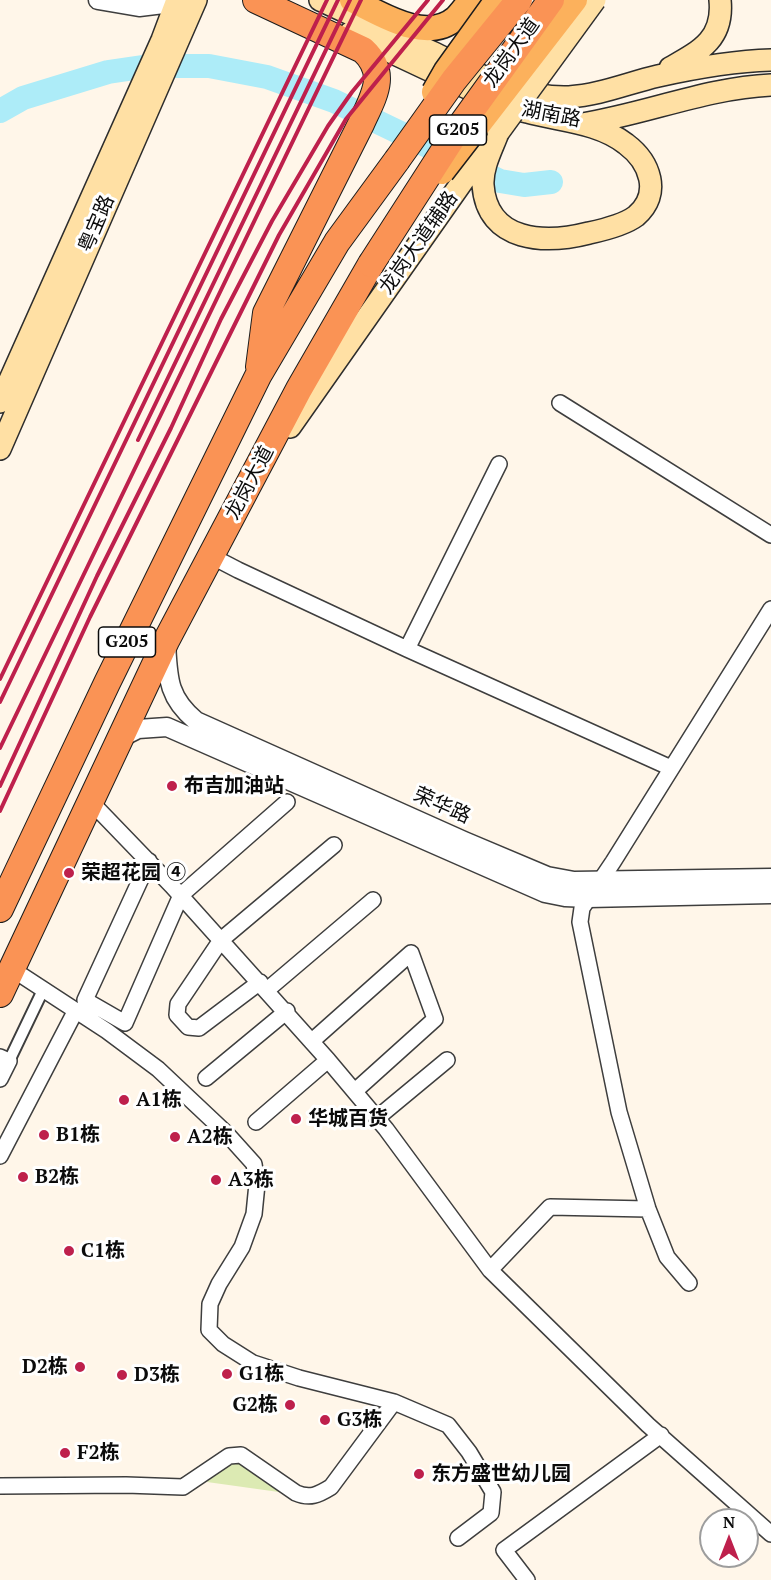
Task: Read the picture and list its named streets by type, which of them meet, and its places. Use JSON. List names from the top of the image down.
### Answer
{
  "streets": {
    "highway": ["龙岗大道", "G205"],
    "main road": ["湖南路", "粤宝路", "龙岗大道辅路"],
    "street": ["荣华路"]
  },
  "crossings": [
    ["龙岗大道", "龙岗大道辅路"],
    ["龙岗大道", "荣华路"]
  ],
  "places": [
    "布吉加油站",
    "荣超花园 ④",
    "A1栋",
    "华城百货",
    "B1栋",
    "A2栋",
    "B2栋",
    "A3栋",
    "C1栋",
    "D2栋",
    "G1栋",
    "D3栋",
    "G2栋",
    "G3栋",
    "F2栋",
    "东方盛世幼儿园"
  ],
  "north": "top"
}
